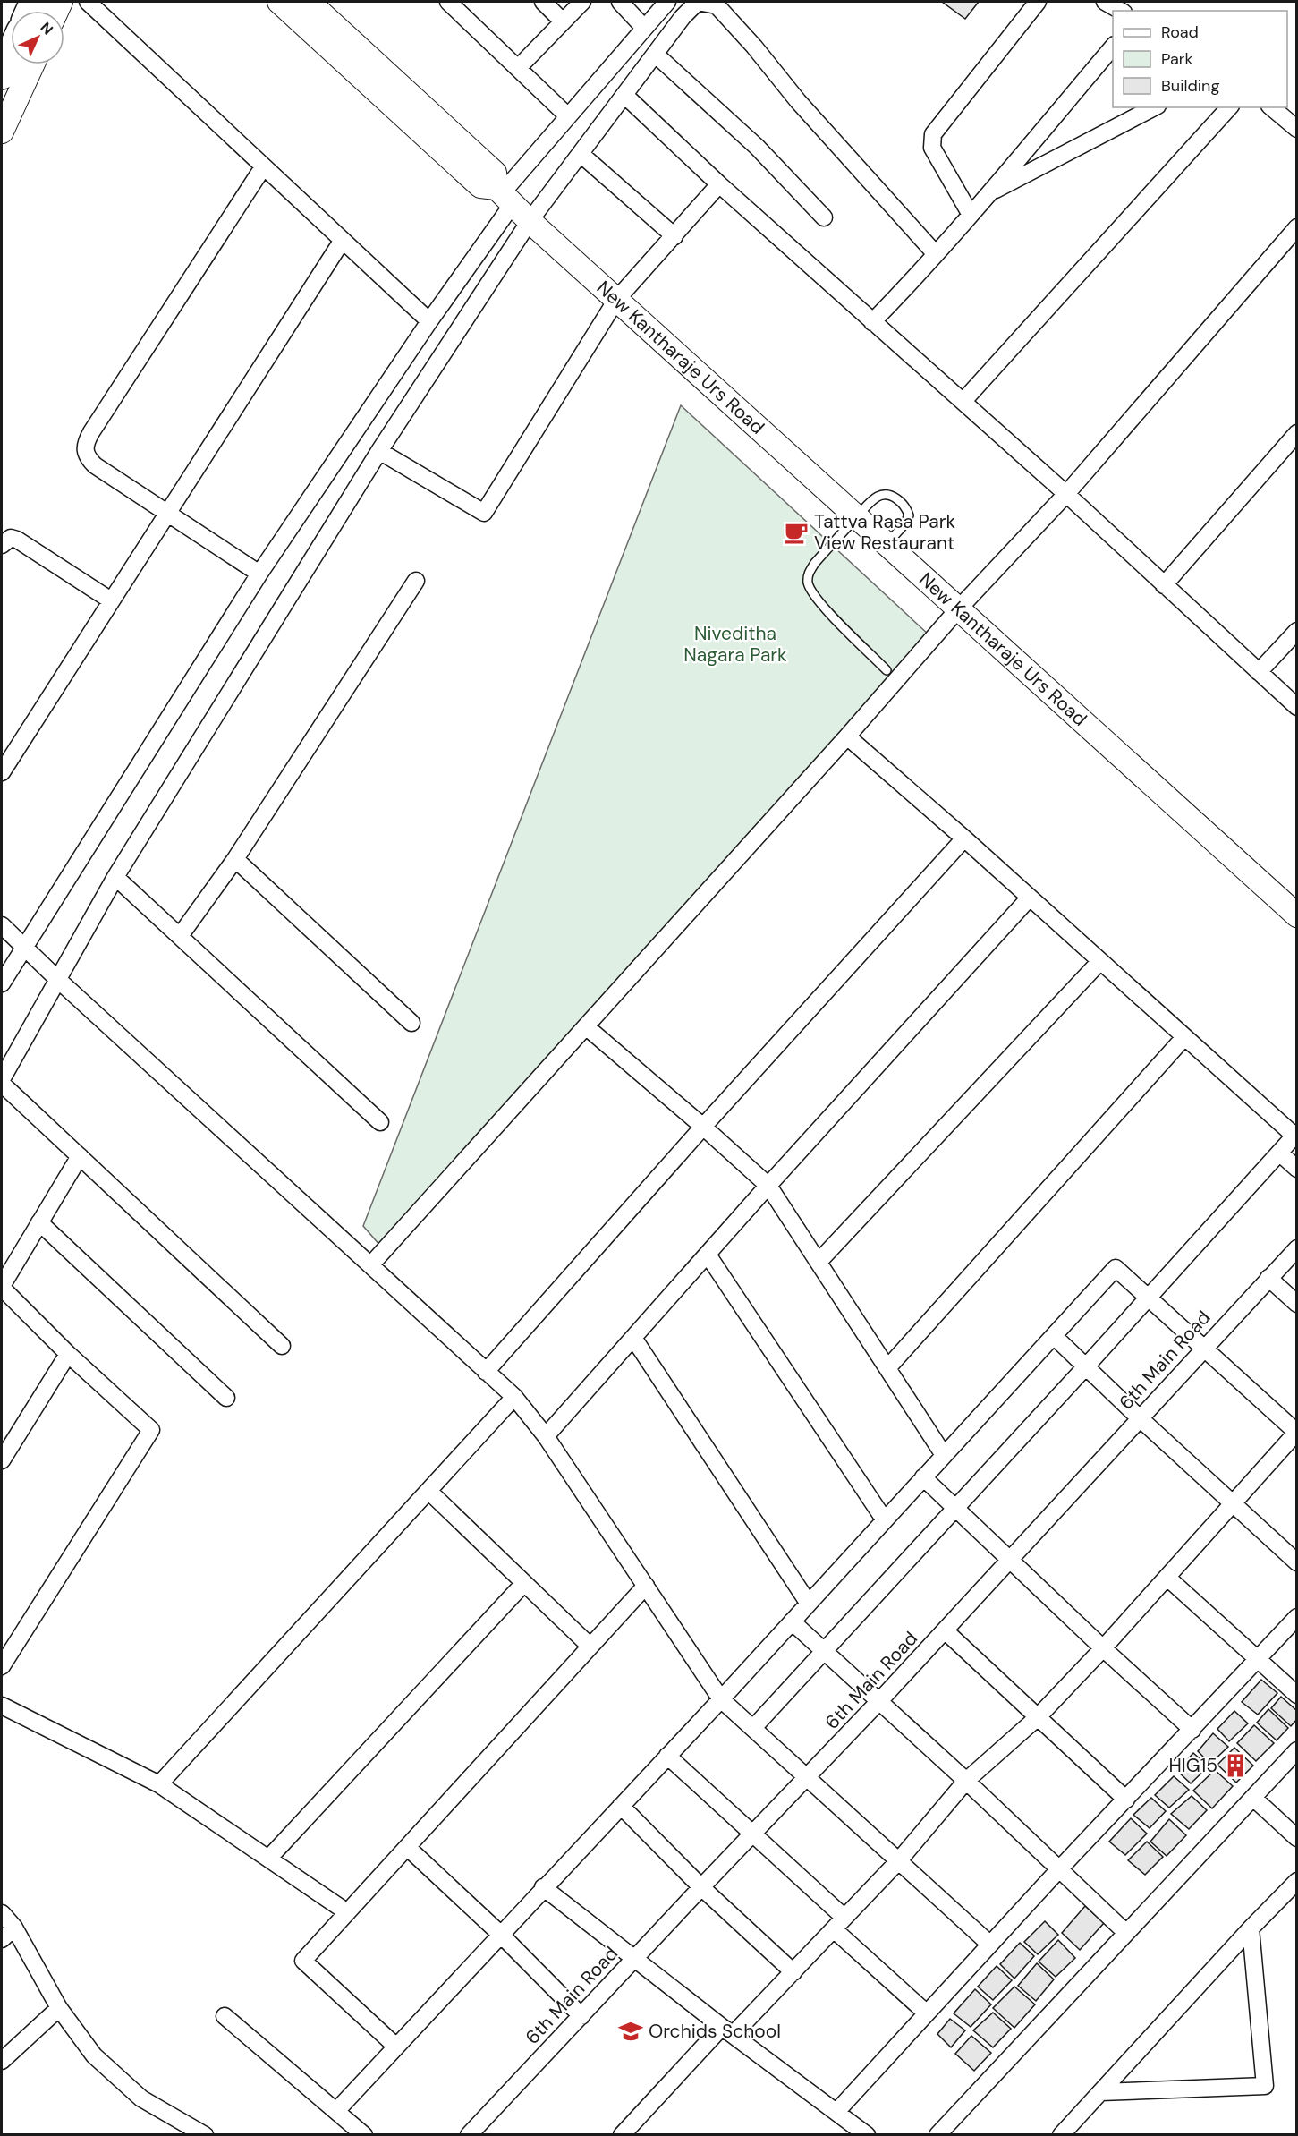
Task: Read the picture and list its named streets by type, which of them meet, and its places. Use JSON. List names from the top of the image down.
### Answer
{
  "streets": {
    "main road": ["New Kantharaje Urs Road"],
    "street": ["6th Main Road"]
  },
  "parks": ["Niveditha Nagara Park"],
  "places": {
    "cafe": ["Tattva Rasa Park View Restaurant"],
    "building": ["HIG15"],
    "school or university": ["Orchids School"]
  },
  "legend": ["Road", "Park", "Building"],
  "north": "top right"
}
